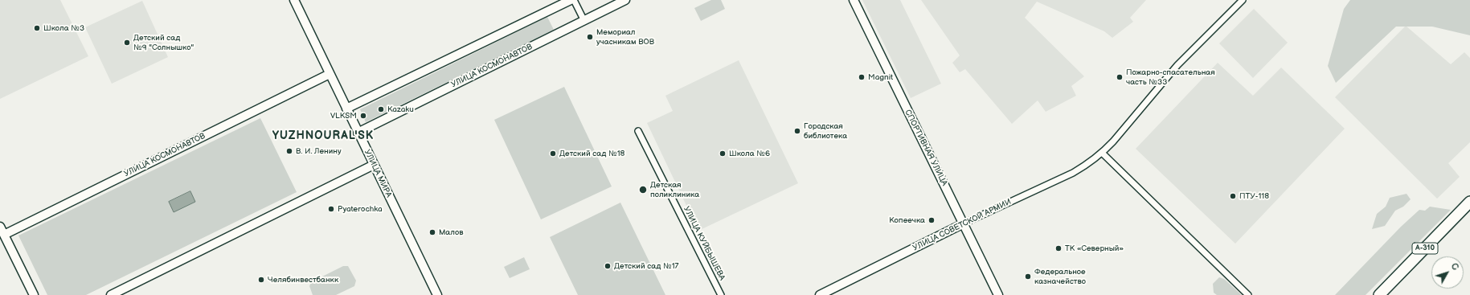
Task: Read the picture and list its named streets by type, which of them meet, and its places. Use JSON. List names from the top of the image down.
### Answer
{
  "streets": {
    "highway": ["А-310"],
    "street": [
      "УЛИЦА КОСМОНАВТОВ",
      "СПОРТИВНАЯ УЛИЦА",
      "УЛИЦА МИРА",
      "УЛИЦА СОВЕТСКОЙ АРМИИ",
      "УЛИЦА КУЙБЫШЕВА"
    ]
  },
  "crossings": [
    ["УЛИЦА КОСМОНАВТОВ", "УЛИЦА МИРА"],
    ["СПОРТИВНАЯ УЛИЦА", "УЛИЦА СОВЕТСКОЙ АРМИИ"]
  ],
  "districts": ["YUZHNOURAL'SK"],
  "places": [
    "Школа №3",
    "Мемориал учасникам ВОВ",
    "Детский сад №9 \"Солнышко\"",
    "Magnit",
    "Пожарно-спасательная часть №33",
    "Kazaku",
    "VLKSM",
    "Городская библиотека",
    "В. И. Ленину",
    "Детский сад №18",
    "Школа №6",
    "Детская поликлиника",
    "ПТУ-118",
    "Pyaterochka",
    "Копеечка",
    "Малов",
    "ТК «Северный»",
    "Детский сад №17",
    "Федеральное казначейство",
    "Челябинвестбанкк"
  ],
  "north": "top right"
}
